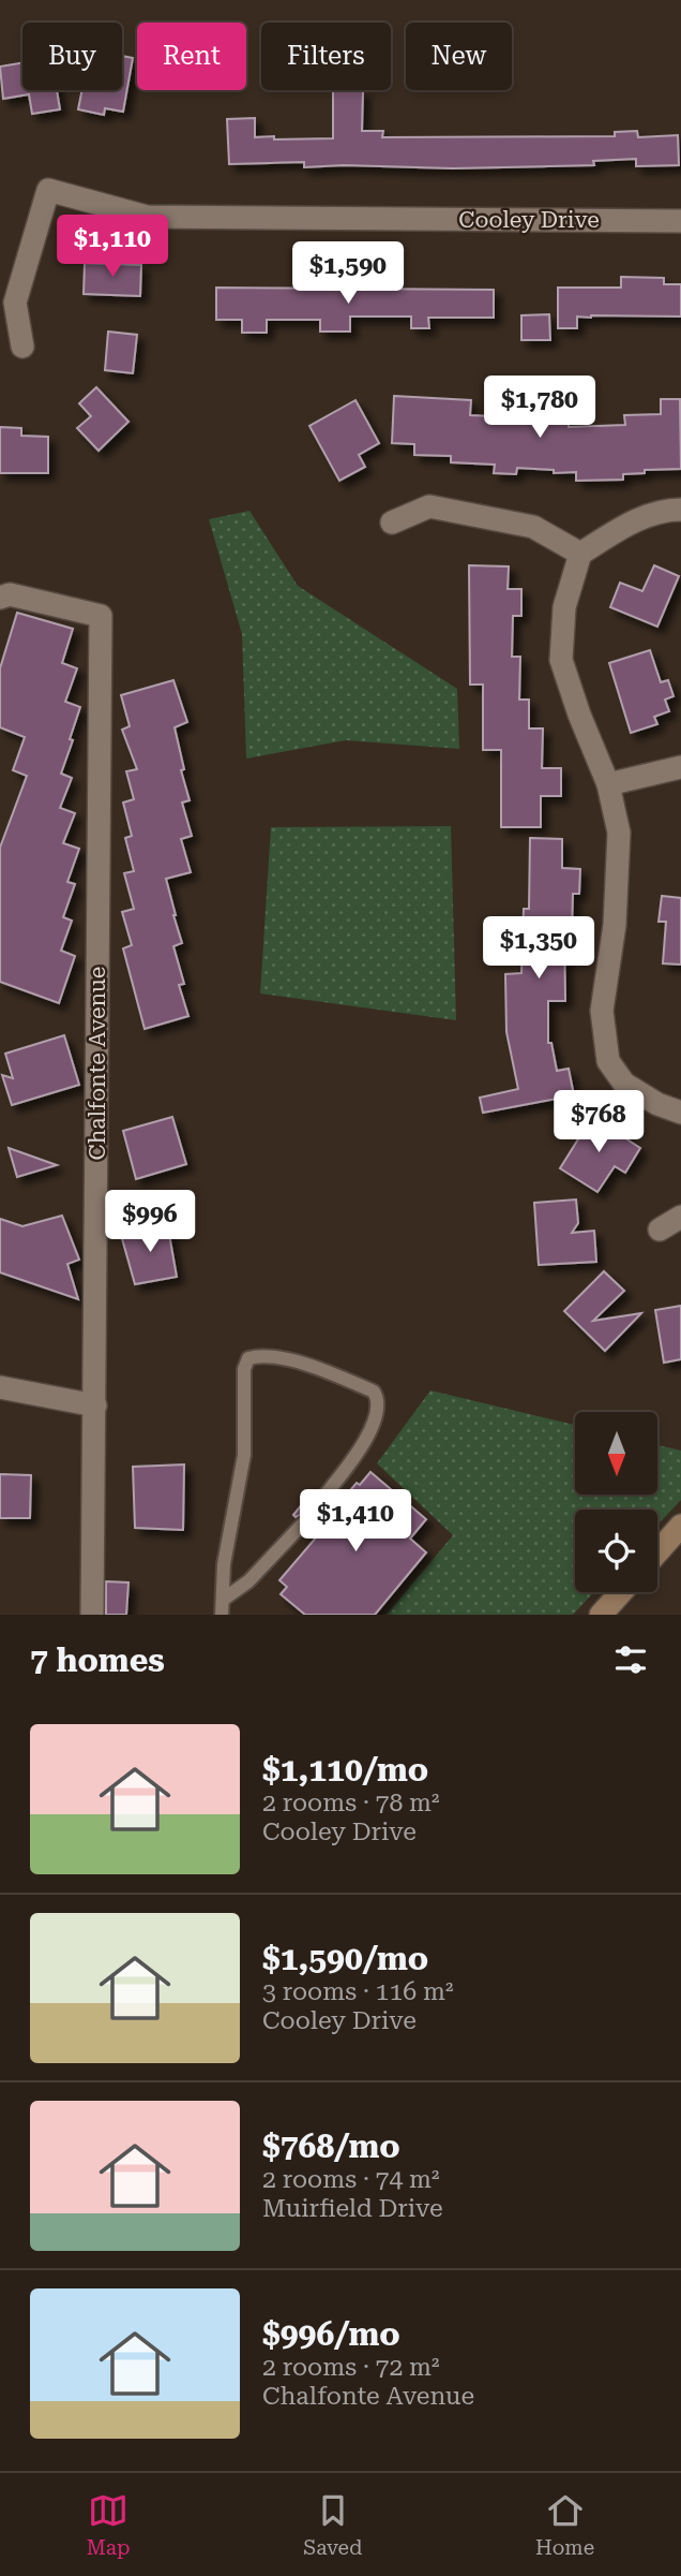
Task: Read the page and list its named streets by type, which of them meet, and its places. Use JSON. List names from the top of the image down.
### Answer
{
  "streets": {
    "street": ["Cooley Drive", "Chalfonte Avenue"]
  },
  "north": "bottom",
  "page": {
    "chip": [
      "Buy",
      "Rent",
      "Filters",
      "New"
    ],
    "price": [
      "$1,110",
      "$1,590",
      "$1,780",
      "$1,350",
      "$768",
      "$996",
      "$1,410"
    ],
    "heading": "7 homes",
    "list": [
      {
        "name": "$1,110/mo",
        "note": "2 rooms · 78 m² · Cooley Drive"
      },
      {
        "name": "$1,590/mo",
        "note": "3 rooms · 116 m² · Cooley Drive"
      },
      {
        "name": "$768/mo",
        "note": "2 rooms · 74 m² · Muirfield Drive"
      },
      {
        "name": "$996/mo",
        "note": "2 rooms · 72 m² · Chalfonte Avenue"
      }
    ],
    "tabs": ["Map", "Saved", "Home"]
  }
}
